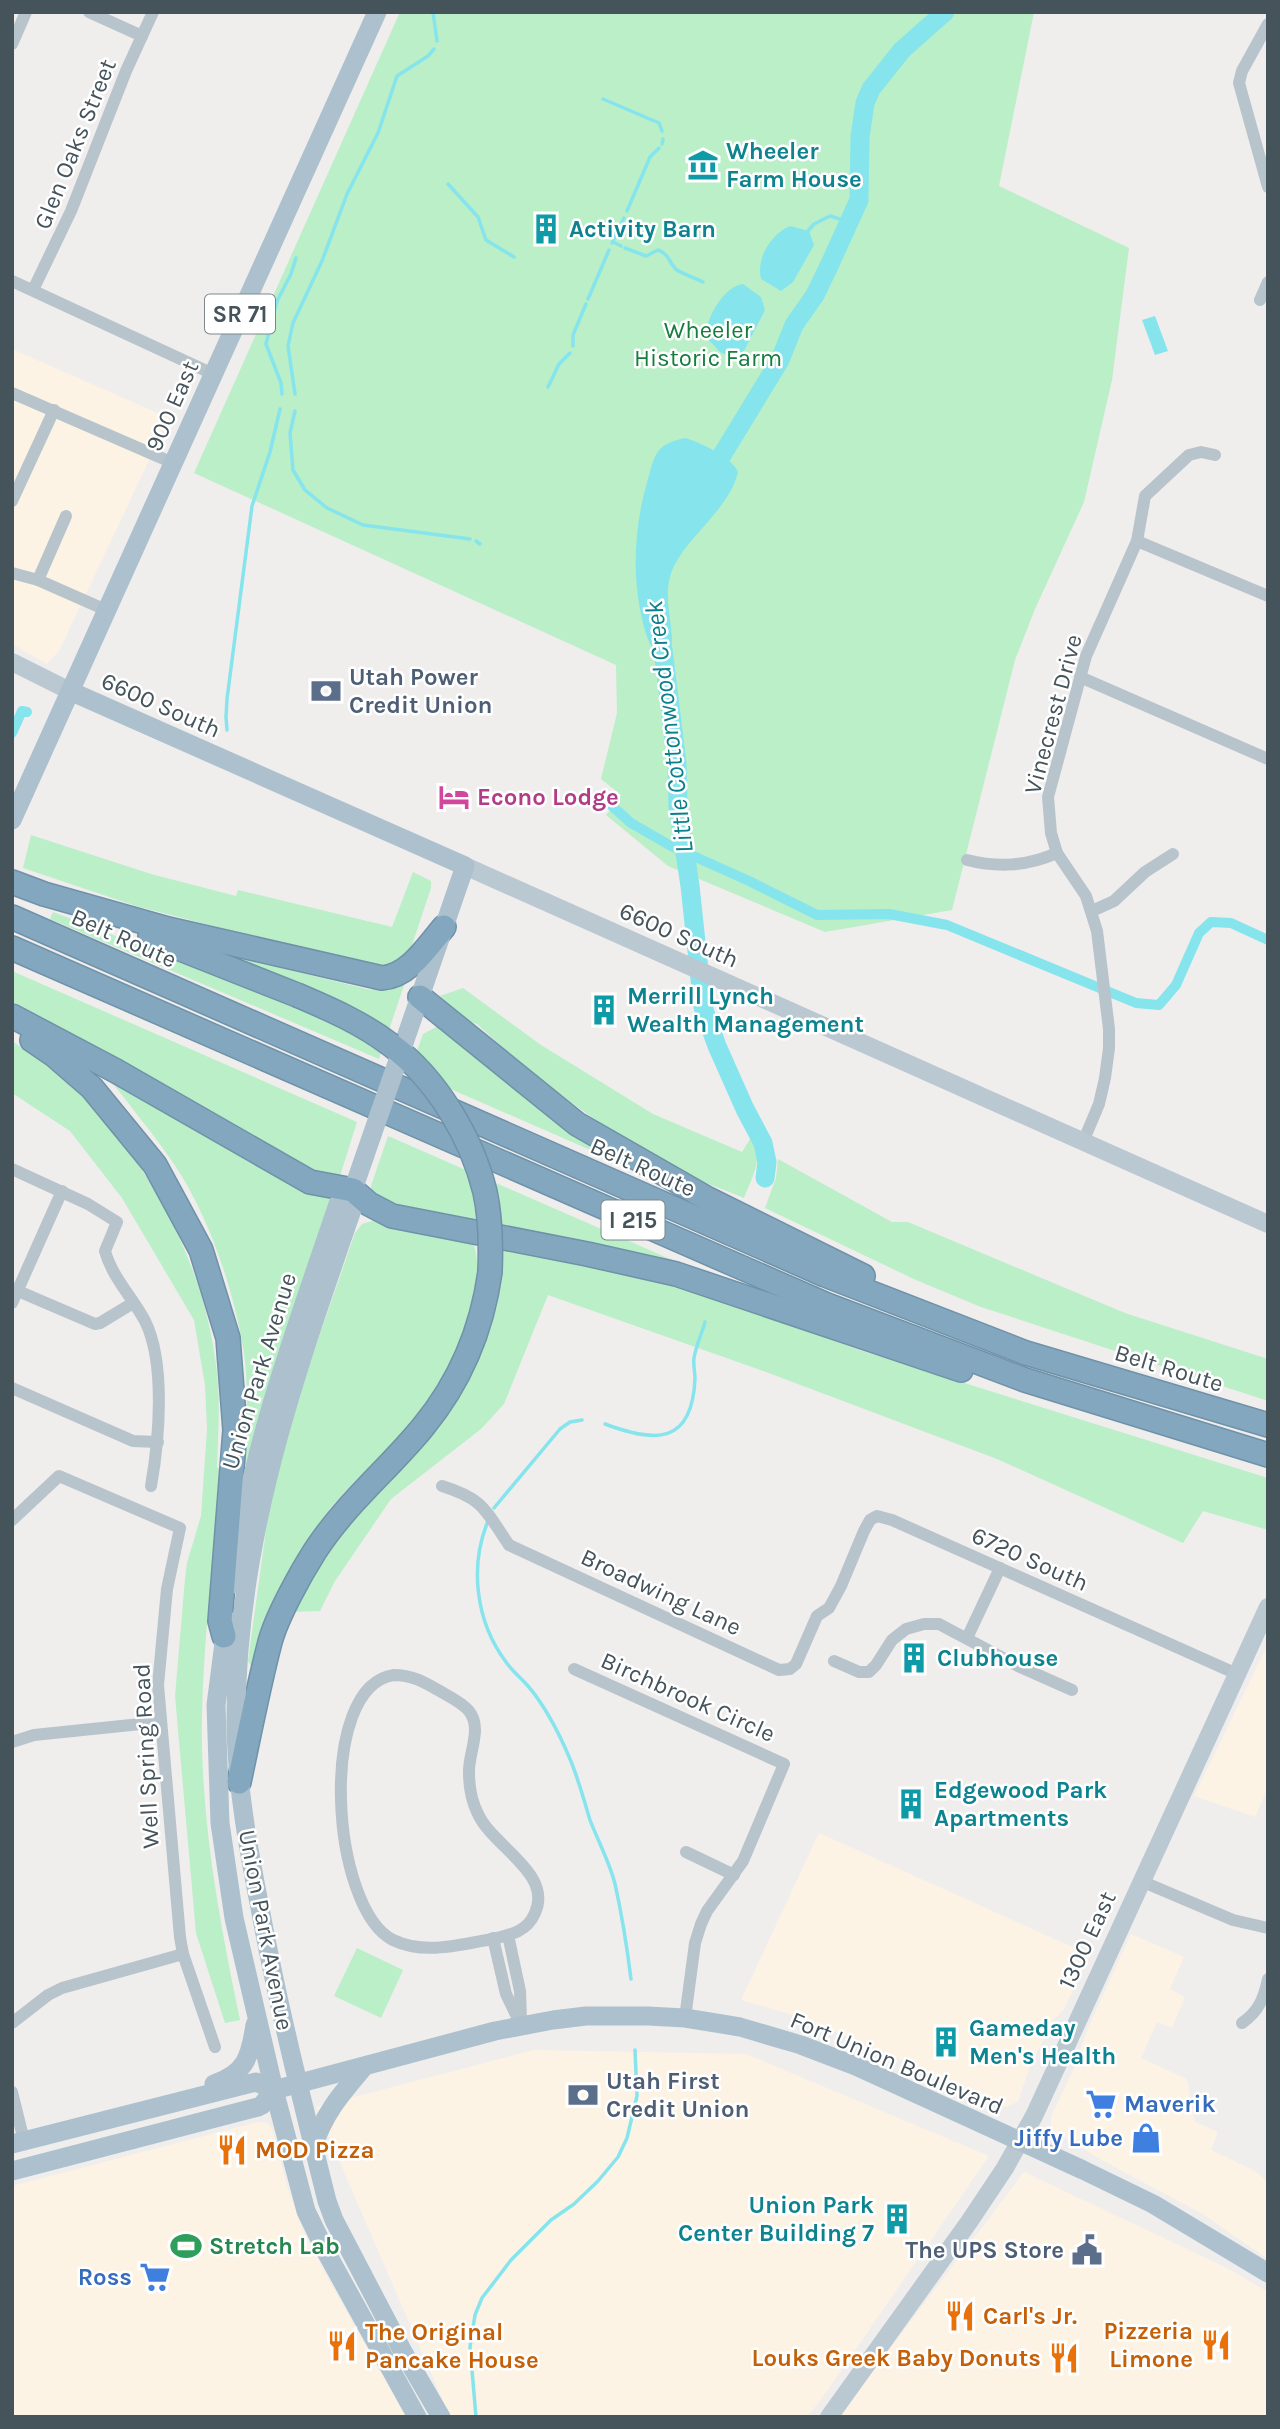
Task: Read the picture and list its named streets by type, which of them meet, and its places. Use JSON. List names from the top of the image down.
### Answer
{
  "streets": {
    "highway": ["Belt Route", "I 215"],
    "main road": [
      "SR 71",
      "900 East",
      "6600 South",
      "Union Park Avenue",
      "1300 East",
      "Fort Union Boulevard"
    ],
    "street": [
      "Glen Oaks Street",
      "Vinecrest Drive",
      "6720 South",
      "Broadwing Lane",
      "Birchbrook Circle",
      "Well Spring Road"
    ]
  },
  "crossings": [
    ["900 East", "6600 South"],
    ["6600 South", "Vinecrest Drive"],
    ["6600 South", "Union Park Avenue"],
    ["Union Park Avenue", "Fort Union Boulevard"],
    ["6720 South", "Broadwing Lane"],
    ["6720 South", "1300 East"],
    ["1300 East", "Fort Union Boulevard"]
  ],
  "water": ["Little Cottonwood Creek"],
  "parks": ["Wheeler Historic Farm"],
  "places": {
    "museum": ["Wheeler Farm House"],
    "building": [
      "Activity Barn",
      "Merrill Lynch Wealth Management",
      "Clubhouse",
      "Edgewood Park Apartments",
      "Gameday Men's Health",
      "Union Park Center Building 7"
    ],
    "bank": ["Utah Power Credit Union", "Utah First Credit Union"],
    "hotel": ["Econo Lodge"],
    "supermarket": ["Maverik", "Ross"],
    "shop": ["Jiffy Lube"],
    "restaurant": [
      "MOD Pizza",
      "Carl's Jr.",
      "Pizzeria Limone",
      "The Original Pancake House",
      "Louks Greek Baby Donuts"
    ],
    "sports": ["Stretch Lab"],
    "public building": ["The UPS Store"]
  }
}
